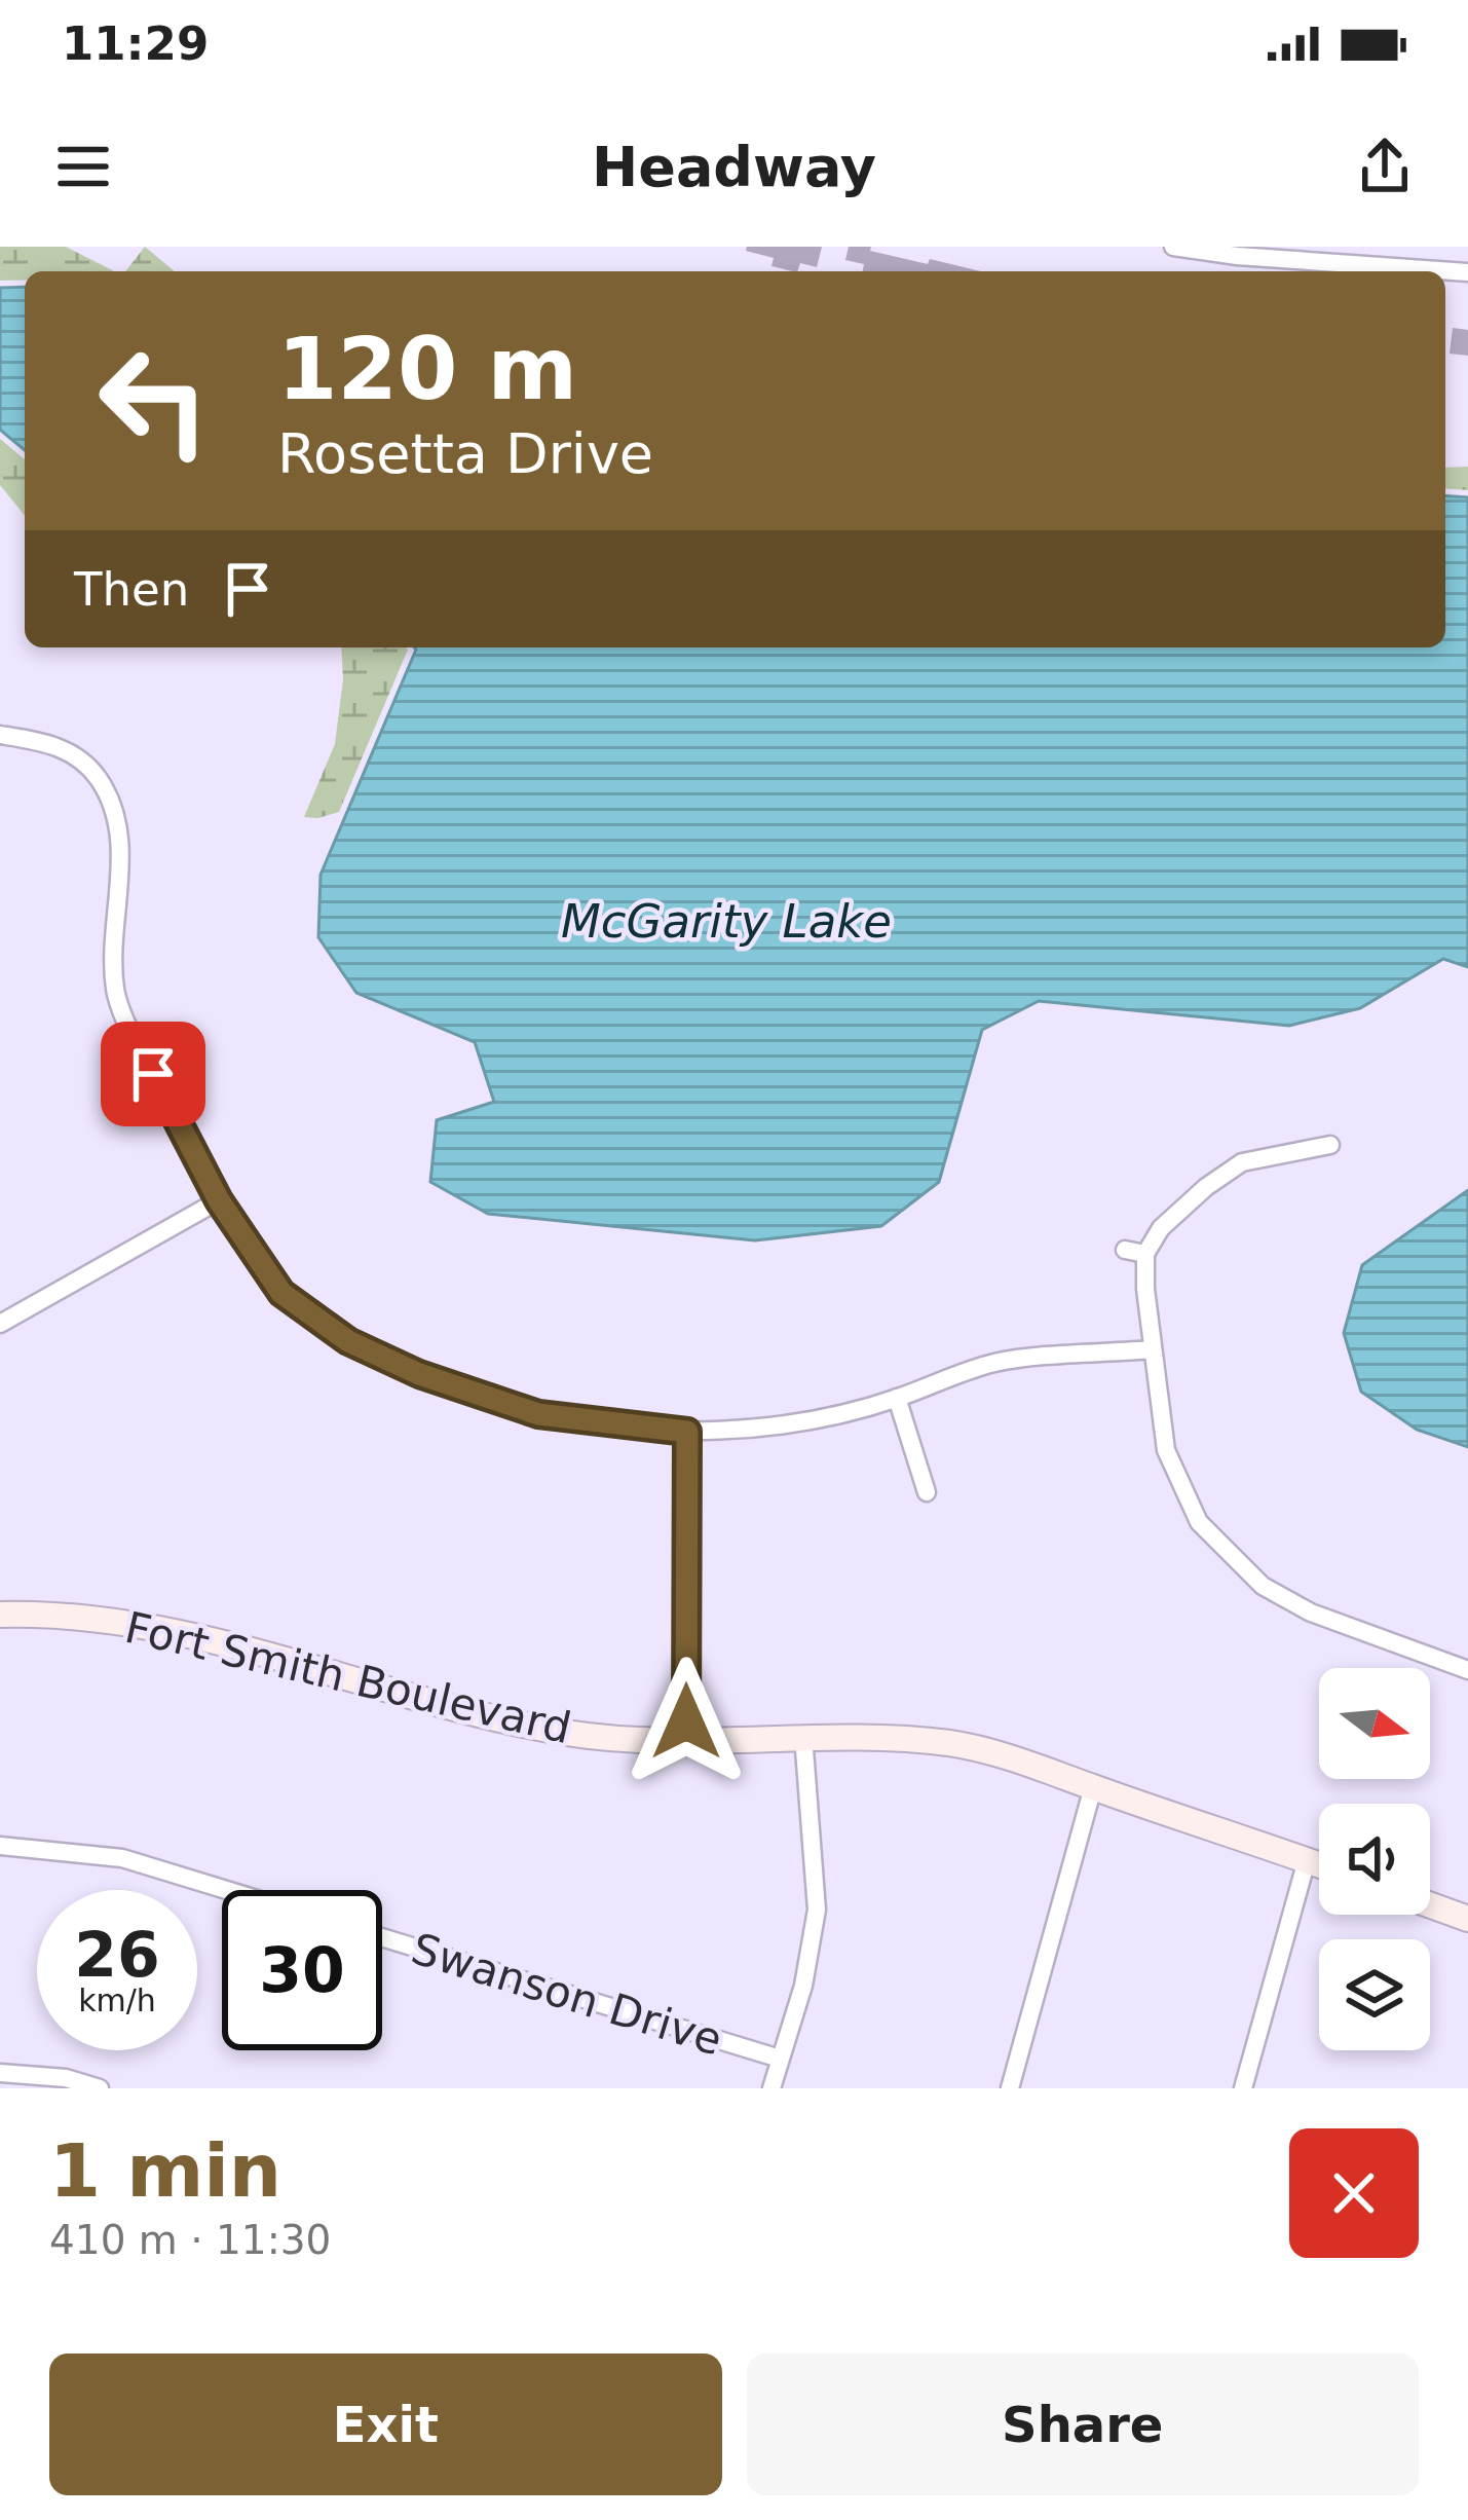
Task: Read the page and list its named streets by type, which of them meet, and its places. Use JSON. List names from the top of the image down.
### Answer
{
  "streets": {
    "street": ["Fort Smith Boulevard", "Swanson Drive"]
  },
  "water": ["McGarity Lake"],
  "north": "right",
  "page": {
    "status": "11:29",
    "header": "Headway",
    "turn": ["120 m", "Rosetta Drive"],
    "then": "Then",
    "speed": "26 km/h",
    "limit": "30",
    "heading": ["1 min", "410 m · 11:30"],
    "buttons": ["Exit", "Share"]
  }
}
